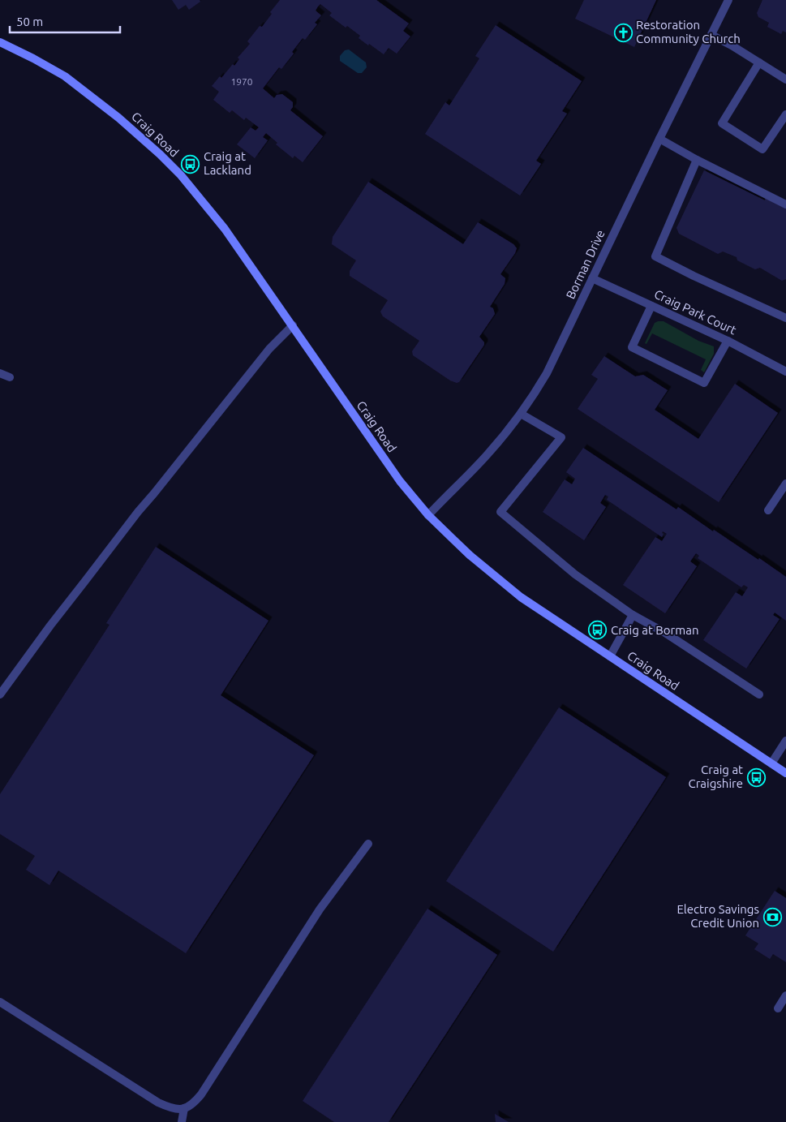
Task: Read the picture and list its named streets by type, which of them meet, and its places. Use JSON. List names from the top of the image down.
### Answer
{
  "streets": {
    "main road": ["Craig Road"],
    "street": ["Borman Drive", "Craig Park Court"]
  },
  "crossings": [
    ["Craig Road", "Borman Drive"],
    ["Borman Drive", "Craig Park Court"]
  ],
  "places": {
    "church": ["Restoration Community Church"],
    "bus stop": ["Craig at Lackland", "Craig at Borman", "Craig at Craigshire"],
    "bank": ["Electro Savings Credit Union"]
  },
  "house_numbers": ["1970"],
  "scale_bar": "50 m"
}
